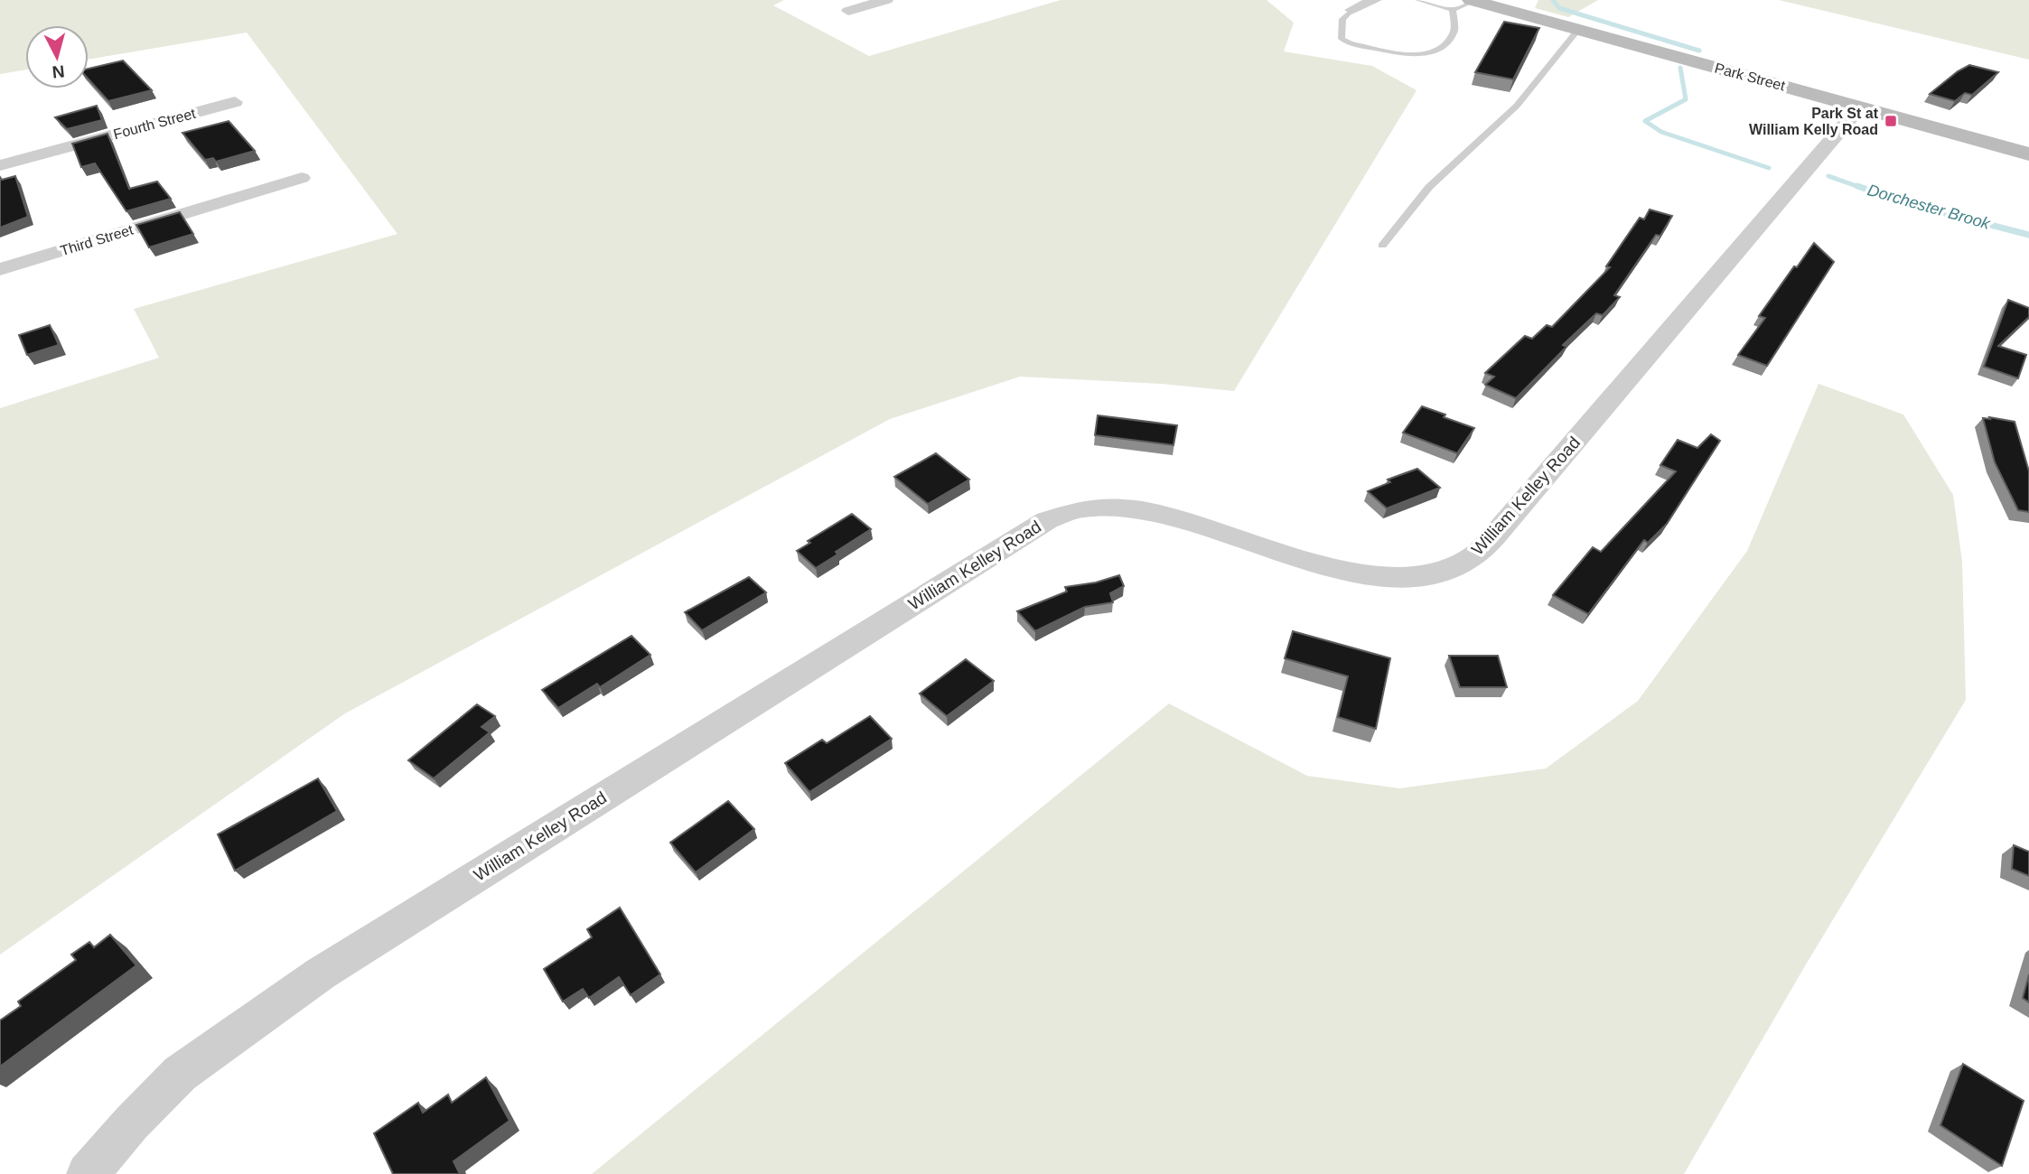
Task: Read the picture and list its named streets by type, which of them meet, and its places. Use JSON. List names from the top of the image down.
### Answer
{
  "streets": {
    "main road": ["Park Street"],
    "street": ["Fourth Street", "Third Street", "William Kelley Road"]
  },
  "crossings": [
    ["Park Street", "William Kelley Road"]
  ],
  "water": ["Dorchester Brook"],
  "places": {
    "transit": ["Park St at William Kelly Road"]
  },
  "north": "bottom"
}
